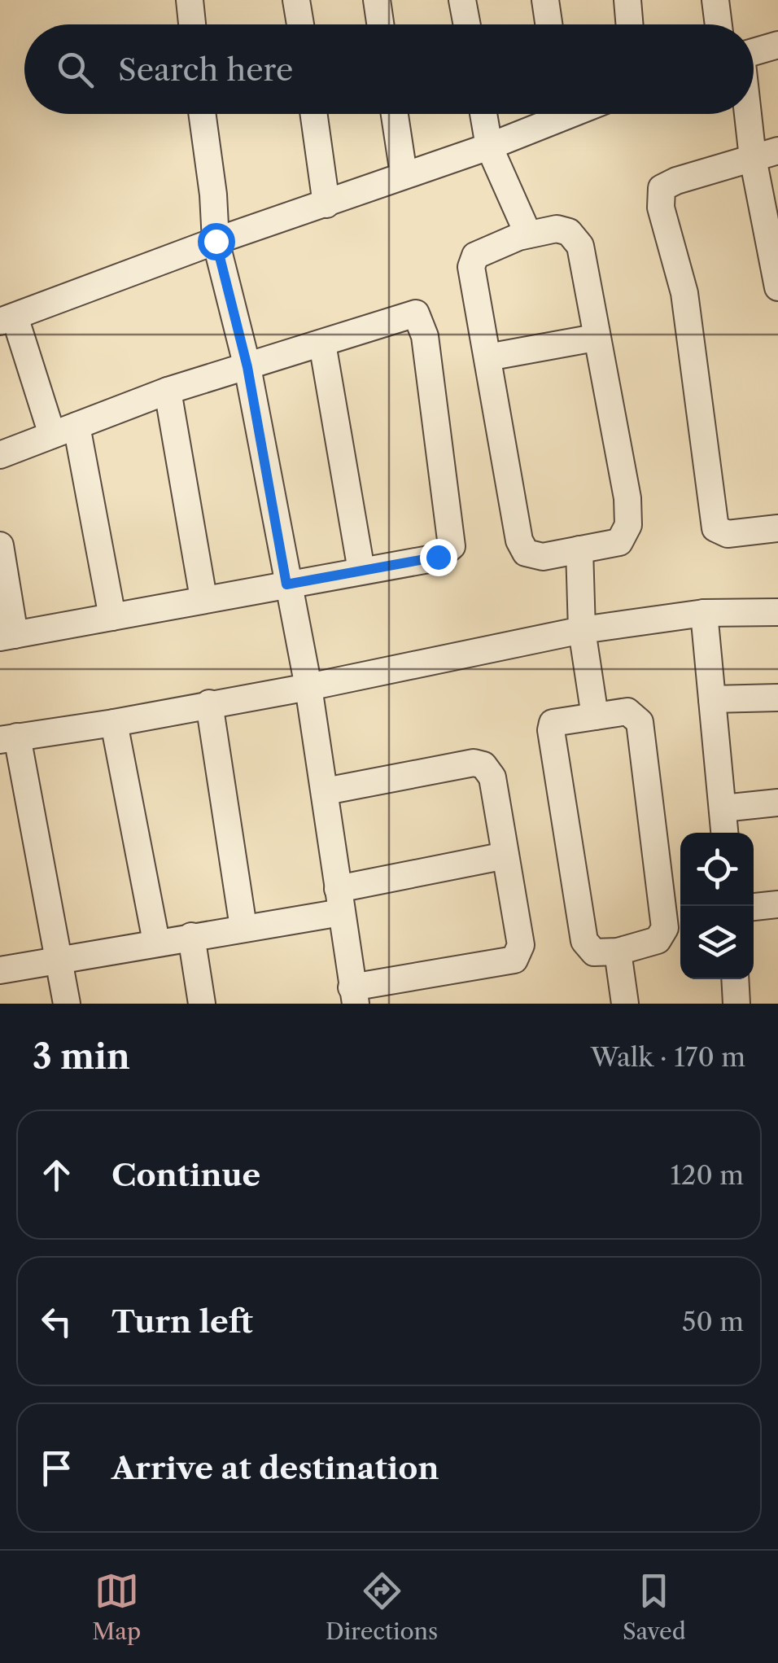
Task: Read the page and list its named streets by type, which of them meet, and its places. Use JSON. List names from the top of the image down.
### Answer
{
  "page": {
    "search": "Search here",
    "heading": ["3 min", "Walk · 170 m"],
    "list": [
      ["Continue", "120 m"],
      ["Turn left", "50 m"],
      "Arrive at destination"
    ],
    "nav": ["Map", "Directions", "Saved"]
  }
}
